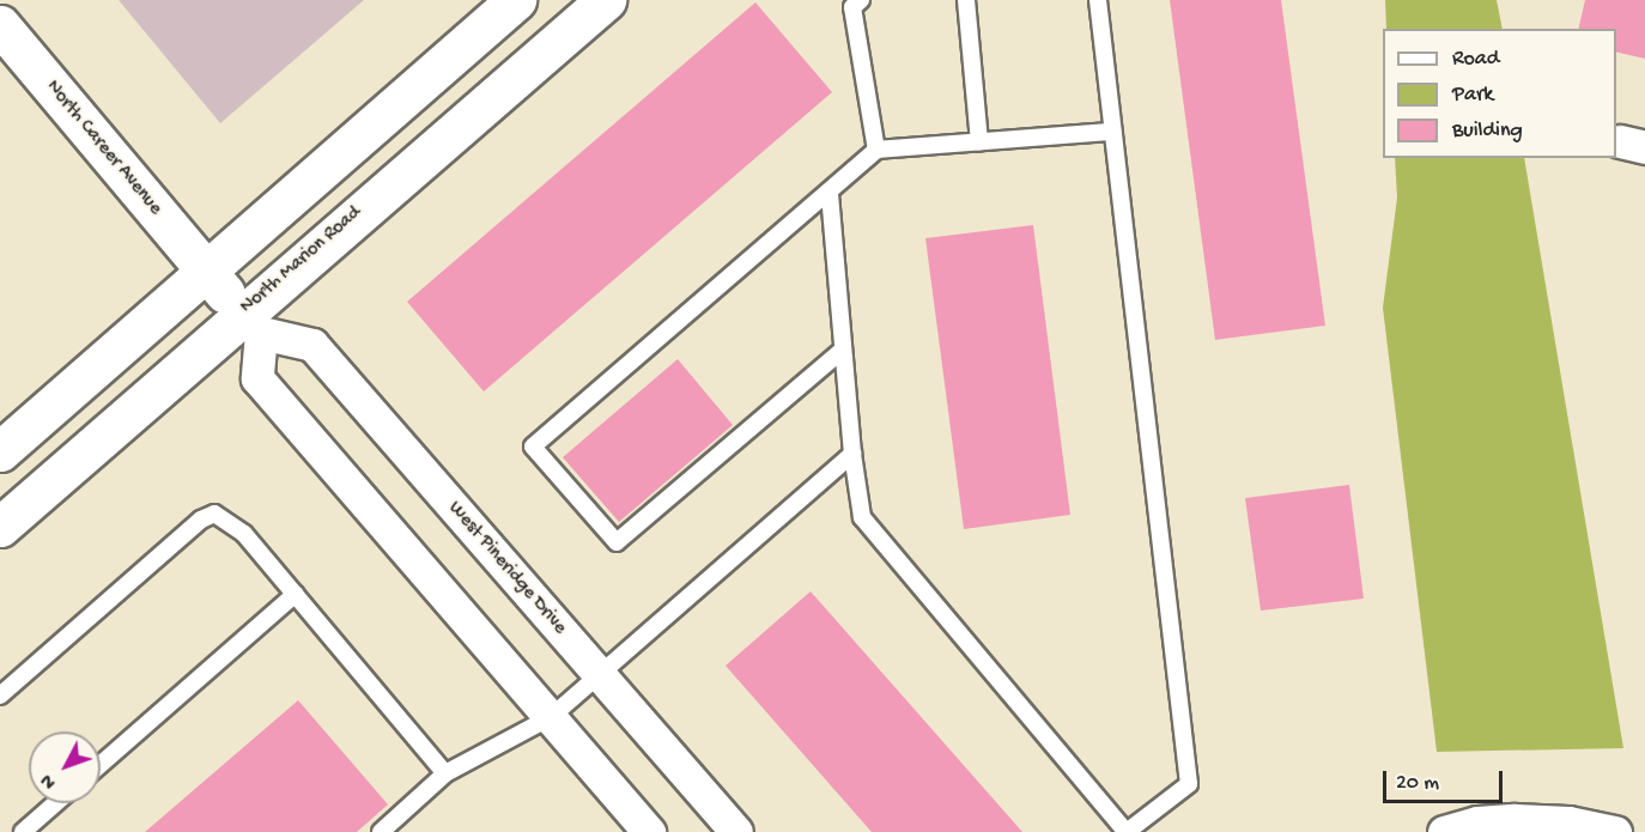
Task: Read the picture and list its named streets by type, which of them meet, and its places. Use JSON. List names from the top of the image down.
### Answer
{
  "streets": {
    "main road": ["North Career Avenue", "North Marion Road"],
    "street": ["West Pineridge Drive"]
  },
  "crossings": [
    ["North Career Avenue", "North Marion Road"],
    ["North Career Avenue", "West Pineridge Drive"],
    ["North Marion Road", "West Pineridge Drive"]
  ],
  "legend": ["Road", "Park", "Building"],
  "scale_bar": "20 m",
  "north": "bottom left"
}
